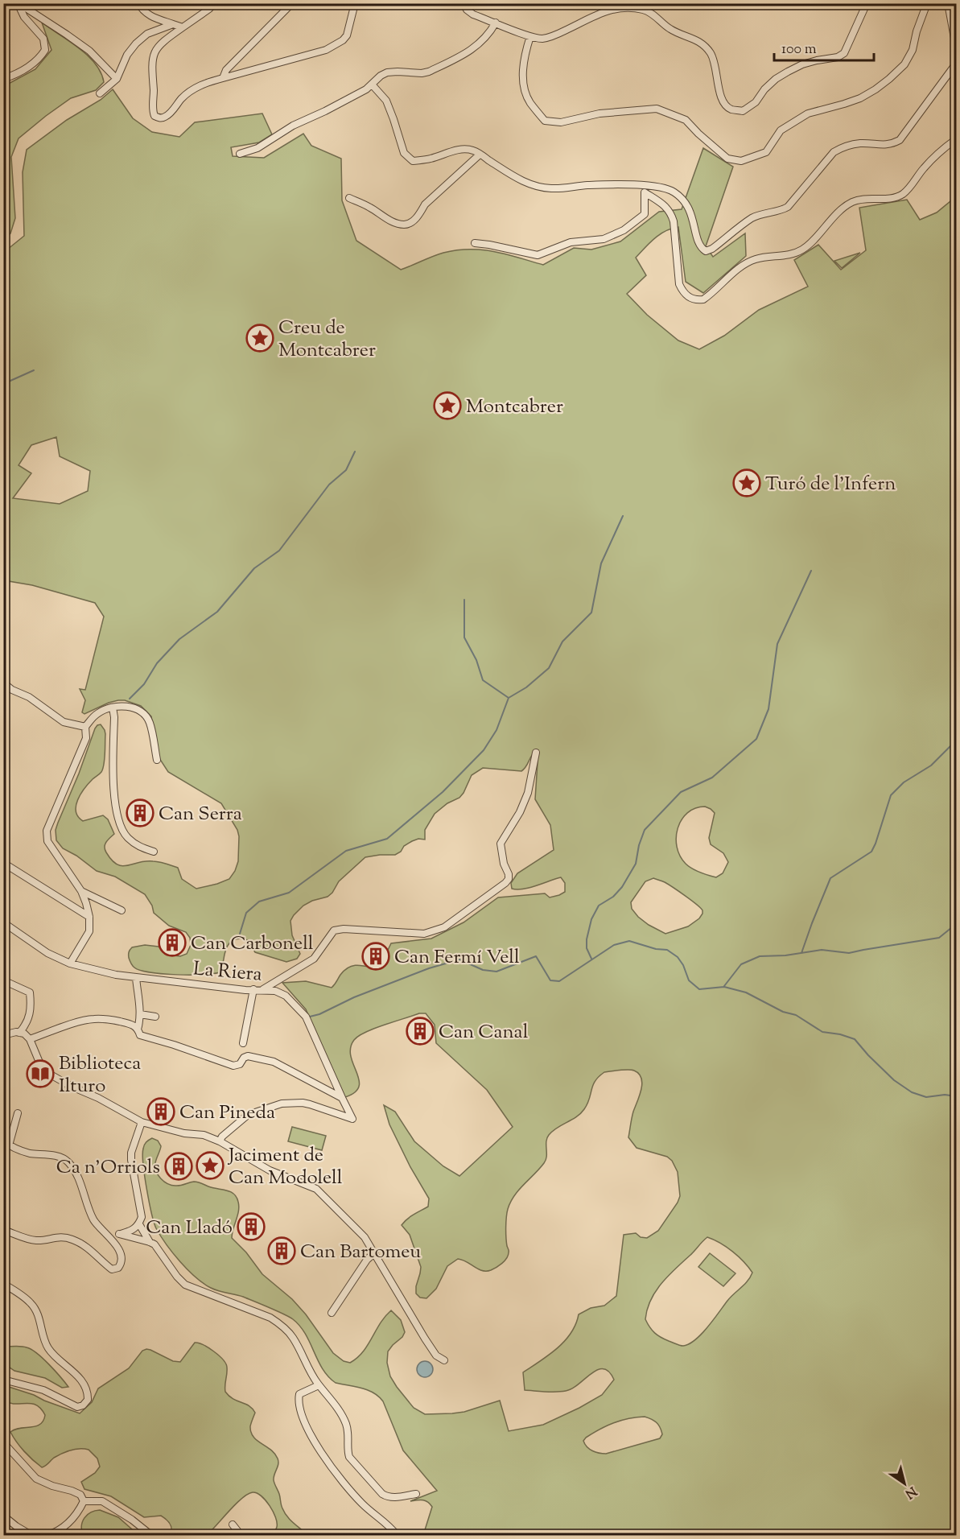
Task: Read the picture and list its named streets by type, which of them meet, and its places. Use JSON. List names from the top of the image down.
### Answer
{
  "streets": {
    "street": ["La Riera"]
  },
  "places": {
    "place": [
      "Creu de Montcabrer",
      "Montcabrer",
      "Turó de l'Infern",
      "Jaciment de Can Modolell"
    ],
    "building": [
      "Can Serra",
      "Can Carbonell",
      "Can Fermí Vell",
      "Can Canal",
      "Can Pineda",
      "Ca n'Orriols",
      "Can Lladó",
      "Can Bartomeu"
    ],
    "library": ["Biblioteca Ilturo"]
  },
  "scale_bar": "100 m",
  "north": "bottom right"
}
